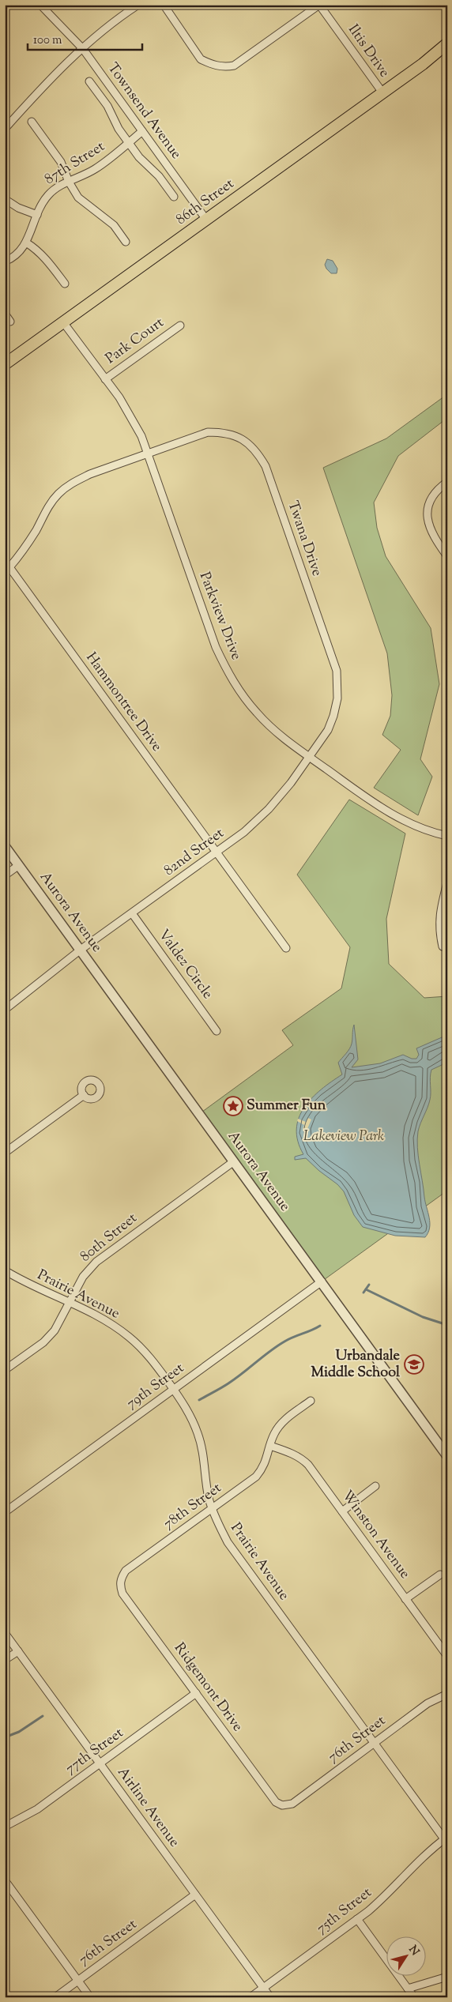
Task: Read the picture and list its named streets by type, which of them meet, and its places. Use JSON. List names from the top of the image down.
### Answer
{
  "streets": {
    "main road": ["86th Street"],
    "street": [
      "Iltis Drive",
      "Townsend Avenue",
      "87th Street",
      "Park Court",
      "Twana Drive",
      "Parkview Drive",
      "Hammontree Drive",
      "82nd Street",
      "Aurora Avenue",
      "Valdez Circle",
      "80th Street",
      "Prairie Avenue",
      "79th Street",
      "78th Street",
      "Winston Avenue",
      "Ridgemont Drive",
      "76th Street",
      "77th Street",
      "Airline Avenue",
      "75th Street"
    ]
  },
  "crossings": [
    ["Iltis Drive", "86th Street"],
    ["Townsend Avenue", "87th Street"],
    ["Townsend Avenue", "86th Street"],
    ["86th Street", "Parkview Drive"],
    ["Park Court", "Parkview Drive"],
    ["Twana Drive", "Parkview Drive"],
    ["Twana Drive", "Hammontree Drive"],
    ["Twana Drive", "82nd Street"],
    ["Parkview Drive", "Hammontree Drive"],
    ["Parkview Drive", "82nd Street"],
    ["Hammontree Drive", "82nd Street"],
    ["82nd Street", "Aurora Avenue"],
    ["82nd Street", "Valdez Circle"],
    ["Aurora Avenue", "80th Street"],
    ["Aurora Avenue", "79th Street"],
    ["80th Street", "Prairie Avenue"],
    ["Prairie Avenue", "79th Street"],
    ["Prairie Avenue", "78th Street"],
    ["Prairie Avenue", "76th Street"],
    ["Prairie Avenue", "75th Street"],
    ["78th Street", "Winston Avenue"],
    ["78th Street", "Ridgemont Drive"],
    ["Ridgemont Drive", "76th Street"],
    ["Ridgemont Drive", "77th Street"],
    ["76th Street", "Airline Avenue"],
    ["77th Street", "Airline Avenue"],
    ["Airline Avenue", "75th Street"]
  ],
  "parks": ["Lakeview Park"],
  "places": {
    "place": ["Summer Fun"],
    "school or university": ["Urbandale Middle School"]
  },
  "scale_bar": "100 m",
  "north": "top right"
}
